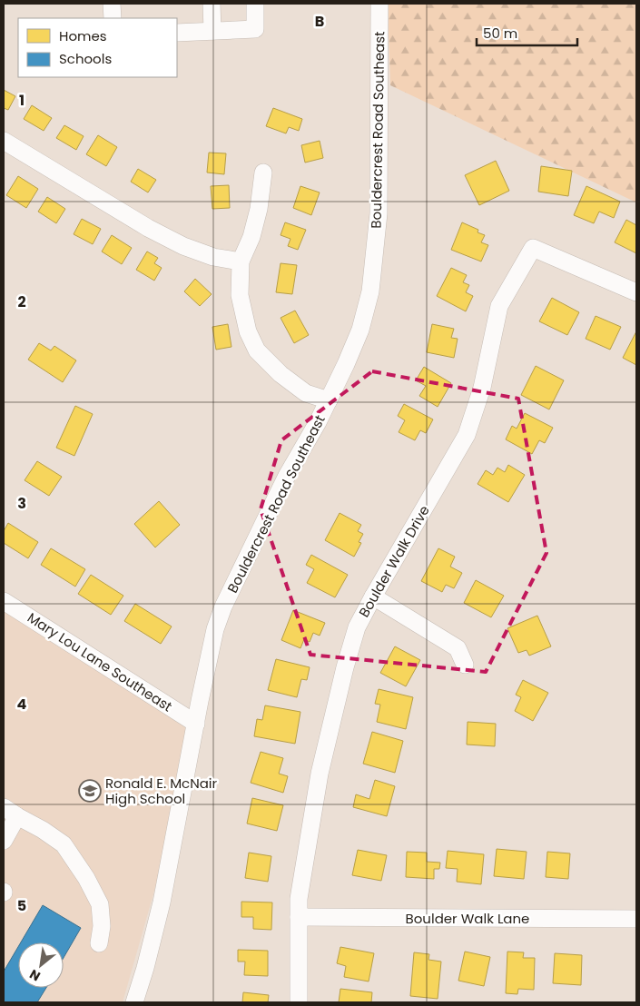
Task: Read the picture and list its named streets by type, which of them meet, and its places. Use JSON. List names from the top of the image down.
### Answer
{
  "streets": {
    "street": [
      "Bouldercrest Road Southeast",
      "Boulder Walk Drive",
      "Mary Lou Lane Southeast",
      "Boulder Walk Lane"
    ]
  },
  "crossings": [
    ["Bouldercrest Road Southeast", "Mary Lou Lane Southeast"],
    ["Boulder Walk Drive", "Boulder Walk Lane"]
  ],
  "places": {
    "school or university": ["Ronald E. McNair High School"]
  },
  "legend": ["Homes", "Schools"],
  "scale_bar": "50 m",
  "north": "bottom left",
  "grid": {
    "columns": ["B"],
    "rows": [
      "1",
      "2",
      "3",
      "4",
      "5"
    ]
  }
}
